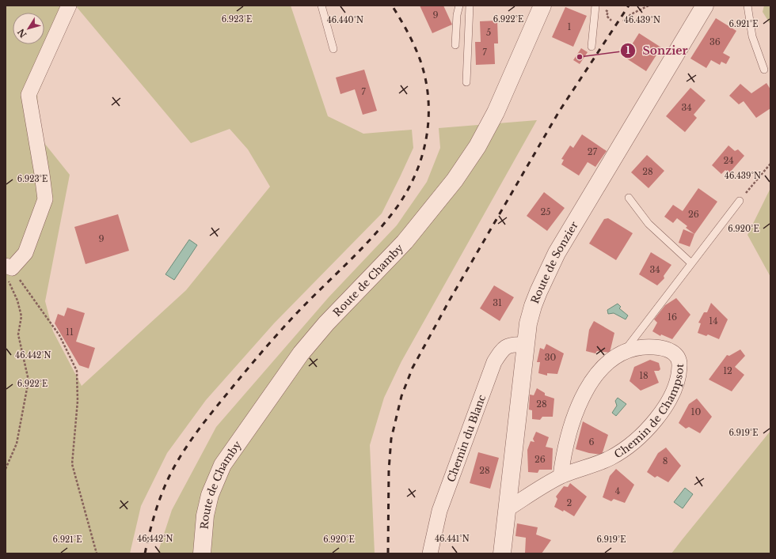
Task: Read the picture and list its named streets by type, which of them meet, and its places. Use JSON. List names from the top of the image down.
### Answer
{
  "streets": {
    "street": [
      "Route de Sonzier",
      "Route de Chamby",
      "Chemin de Champsot",
      "Chemin du Blanc"
    ]
  },
  "crossings": [
    ["Route de Sonzier", "Chemin de Champsot"],
    ["Route de Sonzier", "Chemin du Blanc"]
  ],
  "places": ["Sonzier"],
  "house_numbers": [
    "9",
    "1",
    "5",
    "36",
    "7",
    "7",
    "34",
    "27",
    "24",
    "28",
    "25",
    "26",
    "9",
    "34",
    "31",
    "16",
    "14",
    "11",
    "30",
    "12",
    "18",
    "28",
    "10",
    "6",
    "26",
    "8",
    "28",
    "4",
    "2"
  ],
  "north": "bottom left",
  "coordinates": [
    "6.923°E",
    "6.922°E",
    "46.440°N",
    "46.439°N",
    "6.921°E",
    "6.920°E",
    "46.442°N",
    "6.919°E",
    "46.441°N"
  ]
}
